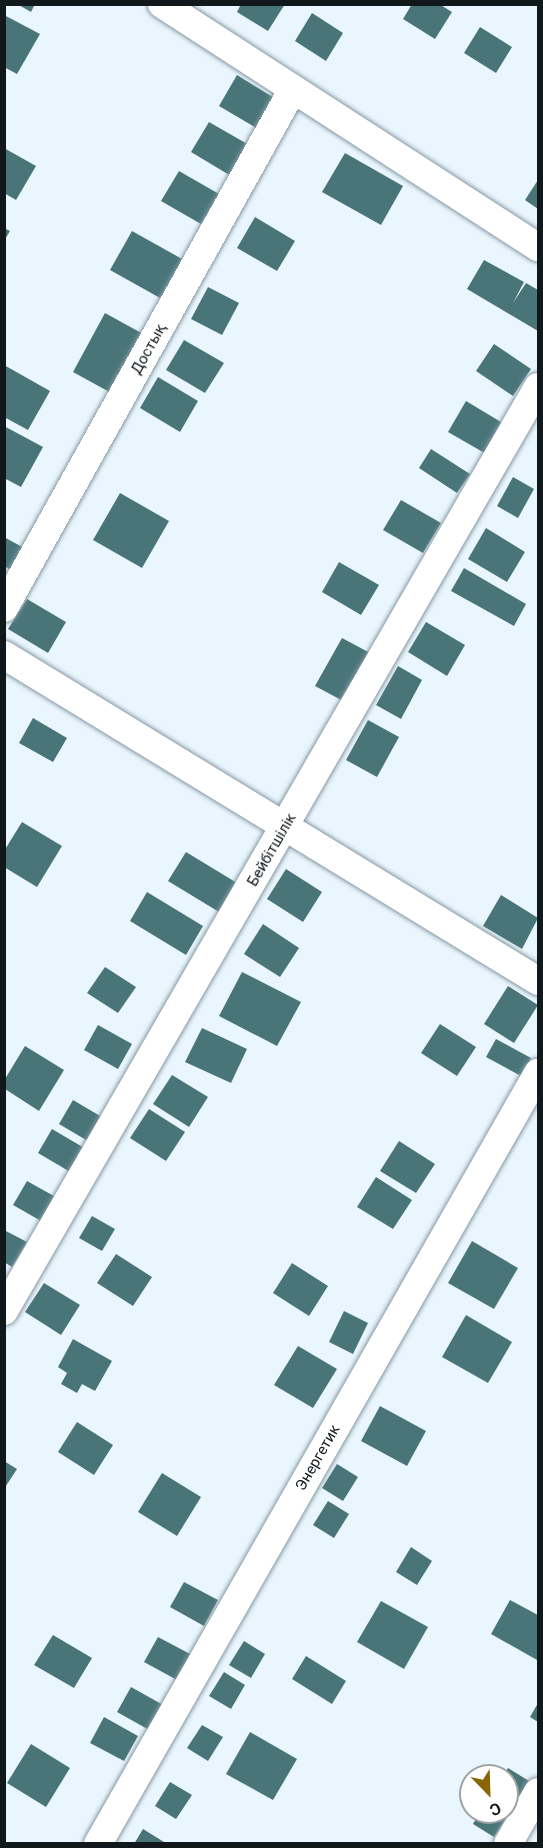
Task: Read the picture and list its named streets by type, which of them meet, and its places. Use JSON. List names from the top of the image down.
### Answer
{
  "streets": {
    "street": ["Достық", "Бейбітшілік", "Энергетик"]
  },
  "north": "bottom right"
}
